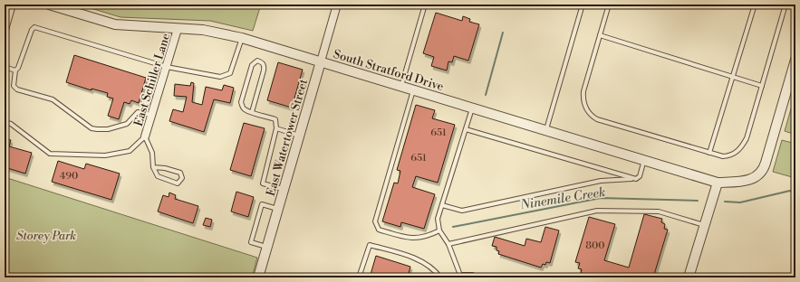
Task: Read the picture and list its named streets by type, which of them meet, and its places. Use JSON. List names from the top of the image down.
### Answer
{
  "streets": {
    "street": ["South Stratford Drive", "East Schiller Lane", "East Watertower Street"]
  },
  "crossings": [
    ["South Stratford Drive", "East Schiller Lane"],
    ["South Stratford Drive", "East Watertower Street"]
  ],
  "water": ["Ninemile Creek"],
  "parks": ["Storey Park"],
  "house_numbers": [
    "651",
    "651",
    "490",
    "800"
  ]
}
